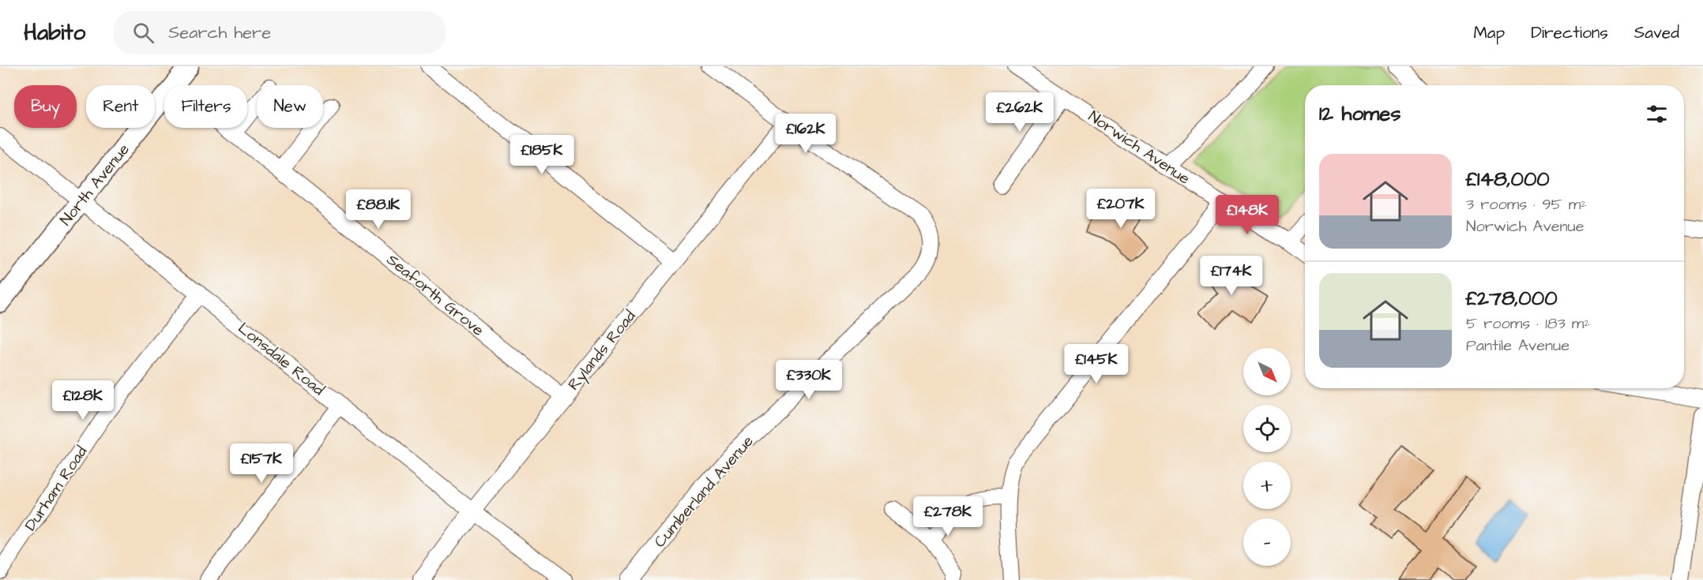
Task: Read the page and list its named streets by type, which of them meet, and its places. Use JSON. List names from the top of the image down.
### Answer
{
  "streets": {
    "street": [
      "Norwich Avenue",
      "North Avenue",
      "Seaforth Grove",
      "Rylands Road",
      "Lonsdale Road",
      "Durham Road",
      "Cumberland Avenue"
    ]
  },
  "crossings": [
    ["North Avenue", "Lonsdale Road"],
    ["Seaforth Grove", "Rylands Road"],
    ["Rylands Road", "Lonsdale Road"],
    ["Rylands Road", "Cumberland Avenue"],
    ["Lonsdale Road", "Durham Road"]
  ],
  "north": "bottom right",
  "page": {
    "header": "Habito",
    "search": "Search here",
    "nav": ["Map", "Directions", "Saved"],
    "chip": [
      "Buy",
      "Rent",
      "Filters",
      "New"
    ],
    "heading": "12 homes",
    "price": [
      "£262K",
      "£162K",
      "£185K",
      "£207K",
      "£88.1K",
      "£148K",
      "£174K",
      "£145K",
      "£330K",
      "£128K",
      "£157K",
      "£278K"
    ],
    "list": [
      {
        "name": "£148,000",
        "note": "3 rooms · 95 m² · Norwich Avenue"
      },
      {
        "name": "£278,000",
        "note": "5 rooms · 183 m² · Pantile Avenue"
      }
    ],
    "map_buttons": ["+", "−"]
  }
}
